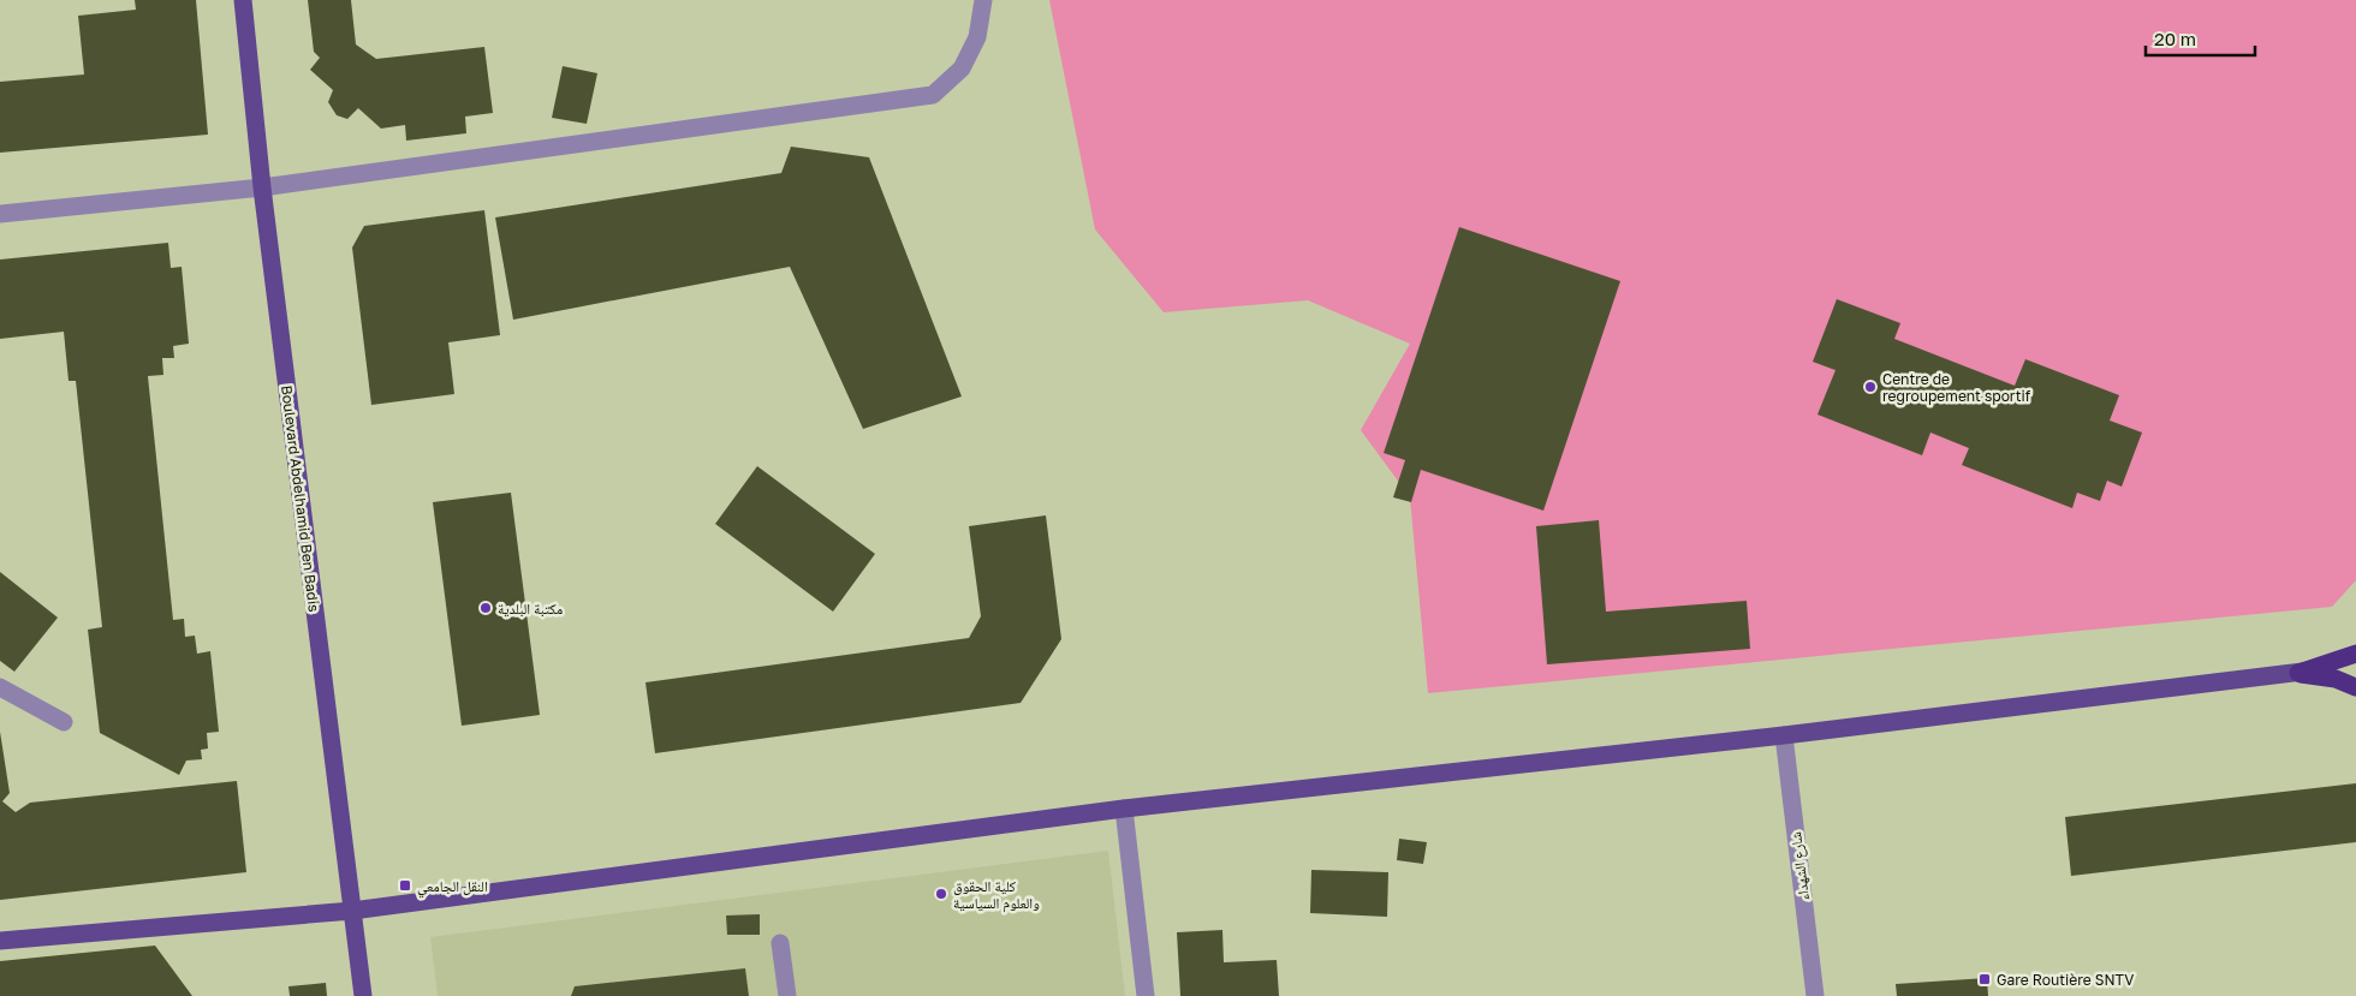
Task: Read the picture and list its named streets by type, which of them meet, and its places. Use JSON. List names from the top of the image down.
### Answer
{
  "streets": {
    "main road": ["Boulevard Abdelhamid Ben Badis"],
    "street": ["شارع الشهداء"]
  },
  "places": {
    "other": ["Centre de regroupement sportif", "مكتبة البلدية", "كلية الحقوق والعلوم السياسية"],
    "transit": ["النقل الجامعي", "Gare Routière SNTV"]
  },
  "scale_bar": "20 m"
}
